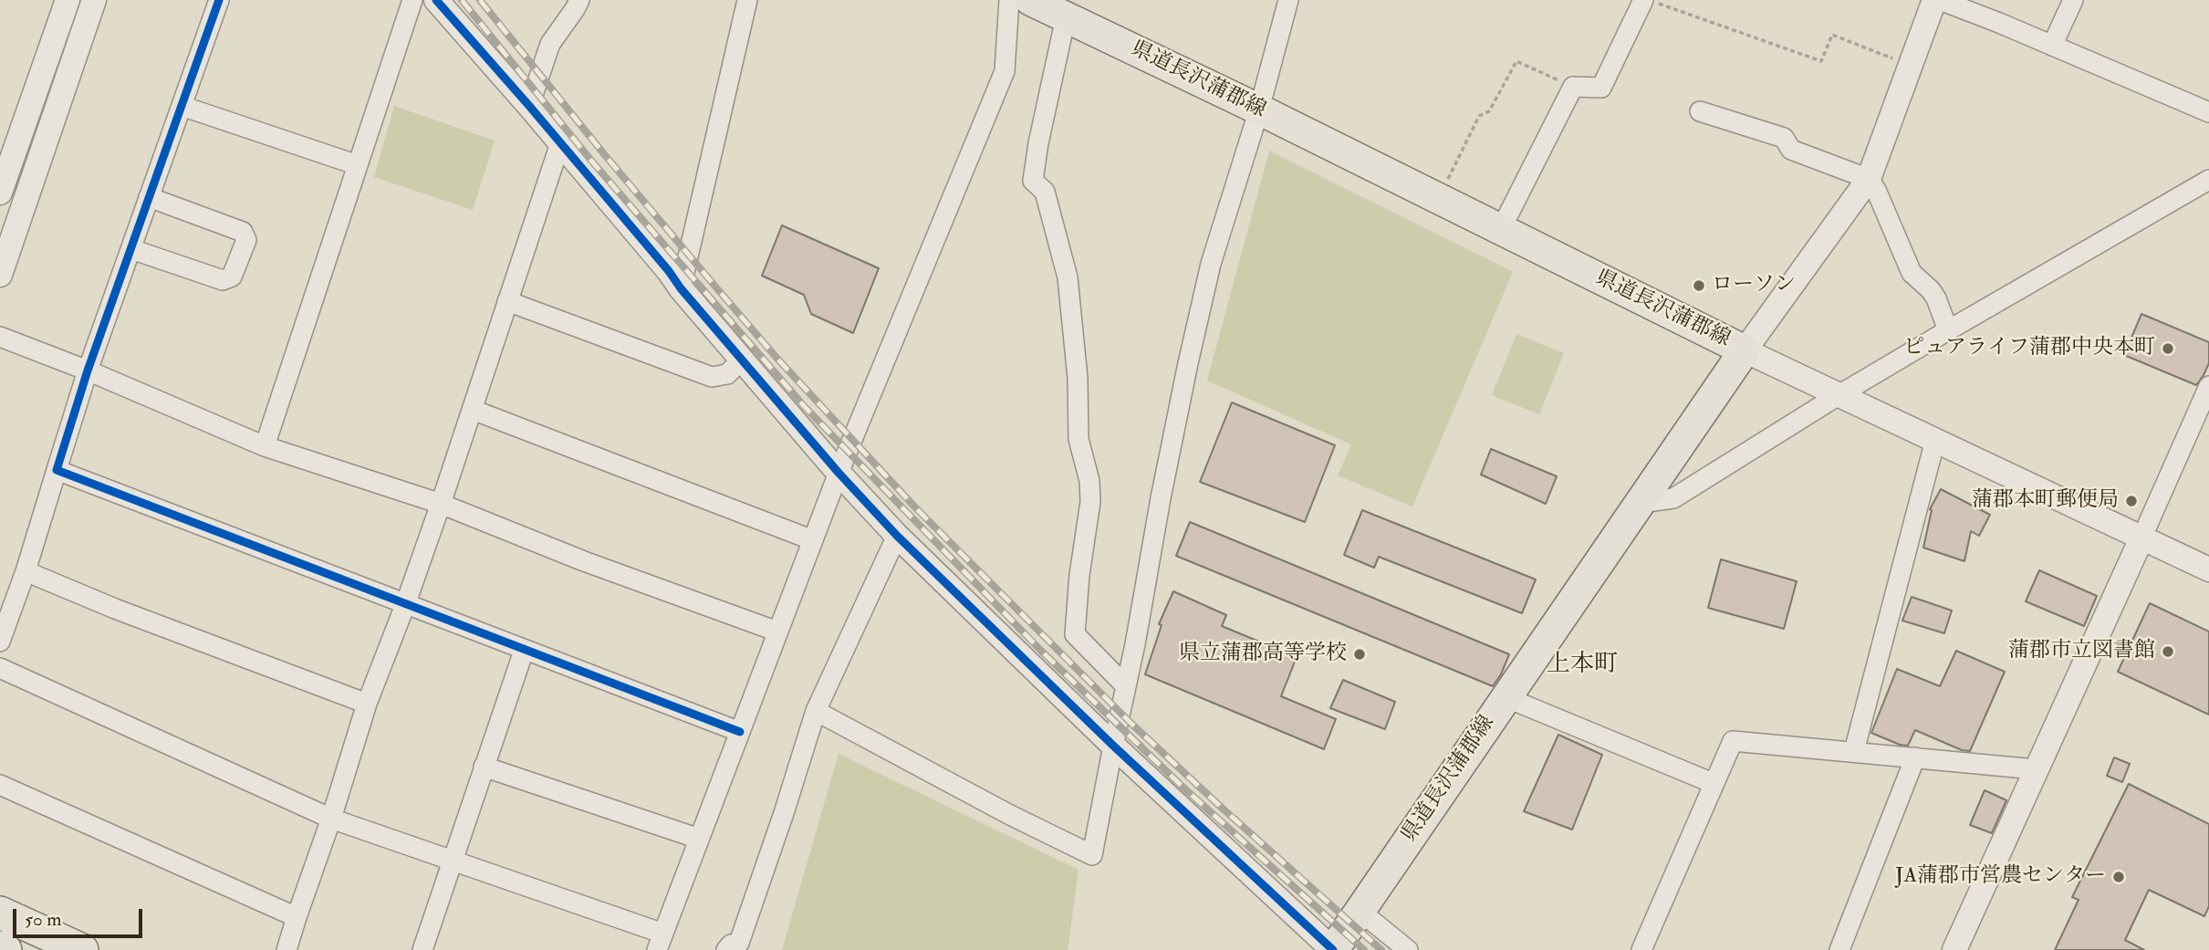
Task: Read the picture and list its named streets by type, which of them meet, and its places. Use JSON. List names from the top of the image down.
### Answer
{
  "streets": {
    "main road": ["県道長沢蒲郡線"]
  },
  "districts": ["上本町"],
  "places": [
    "ローソン",
    "ピュアライフ蒲郡中央本町",
    "蒲郡本町郵便局",
    "蒲郡市立図書館",
    "県立蒲郡高等学校",
    "JA蒲郡市営農センター"
  ],
  "scale_bar": "50 m"
}
